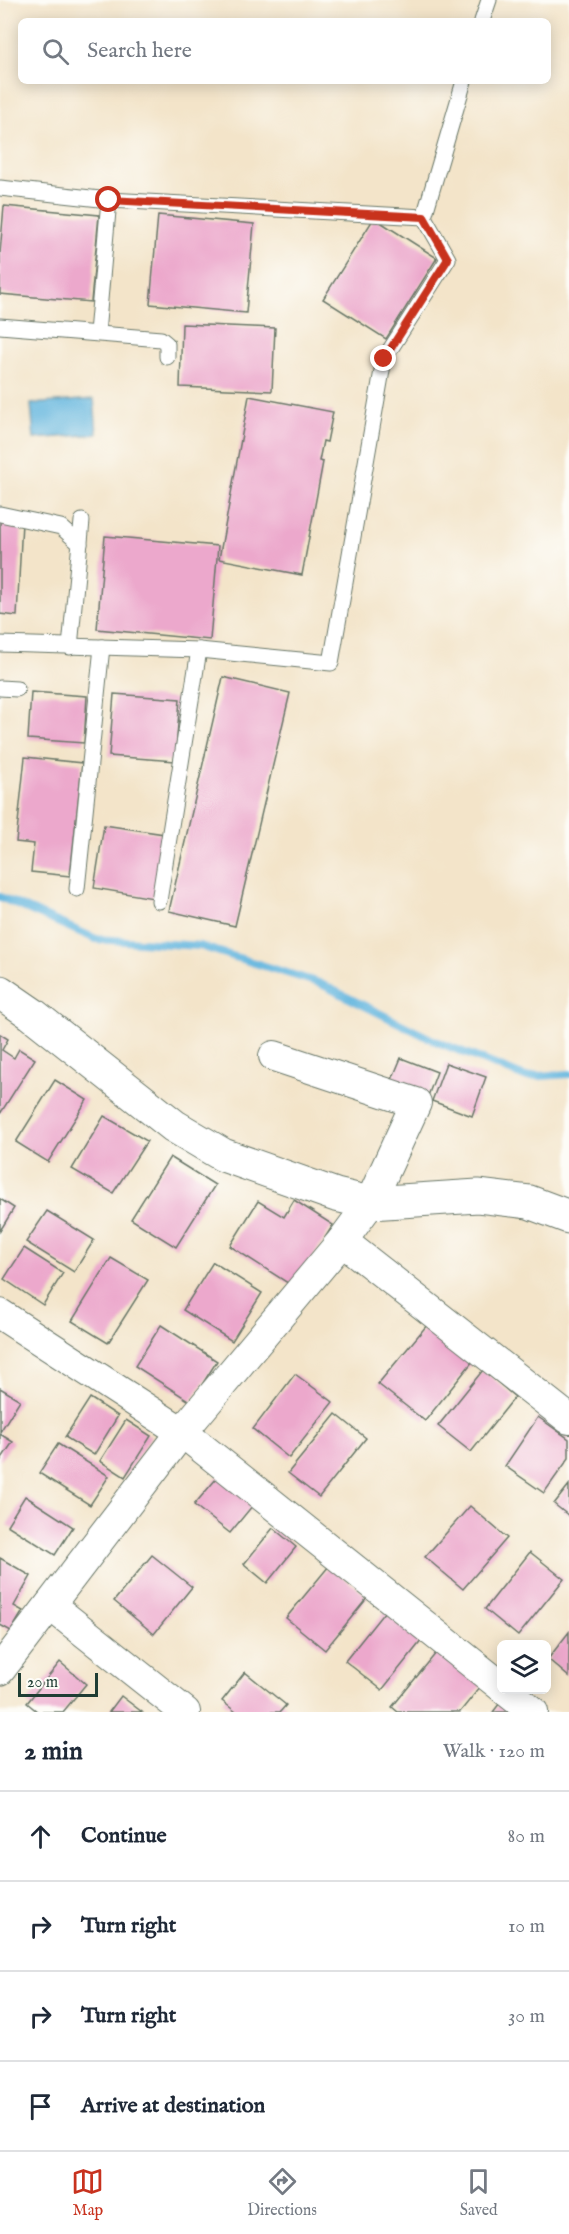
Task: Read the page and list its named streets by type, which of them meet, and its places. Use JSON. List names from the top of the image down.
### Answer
{
  "scale_bar": "20 m",
  "page": {
    "search": "Search here",
    "scale": "20 m",
    "heading": ["2 min", "Walk · 120 m"],
    "list": [
      ["Continue", "80 m"],
      ["Turn right", "10 m"],
      ["Turn right", "30 m"],
      "Arrive at destination"
    ],
    "nav": ["Map", "Directions", "Saved"]
  }
}
